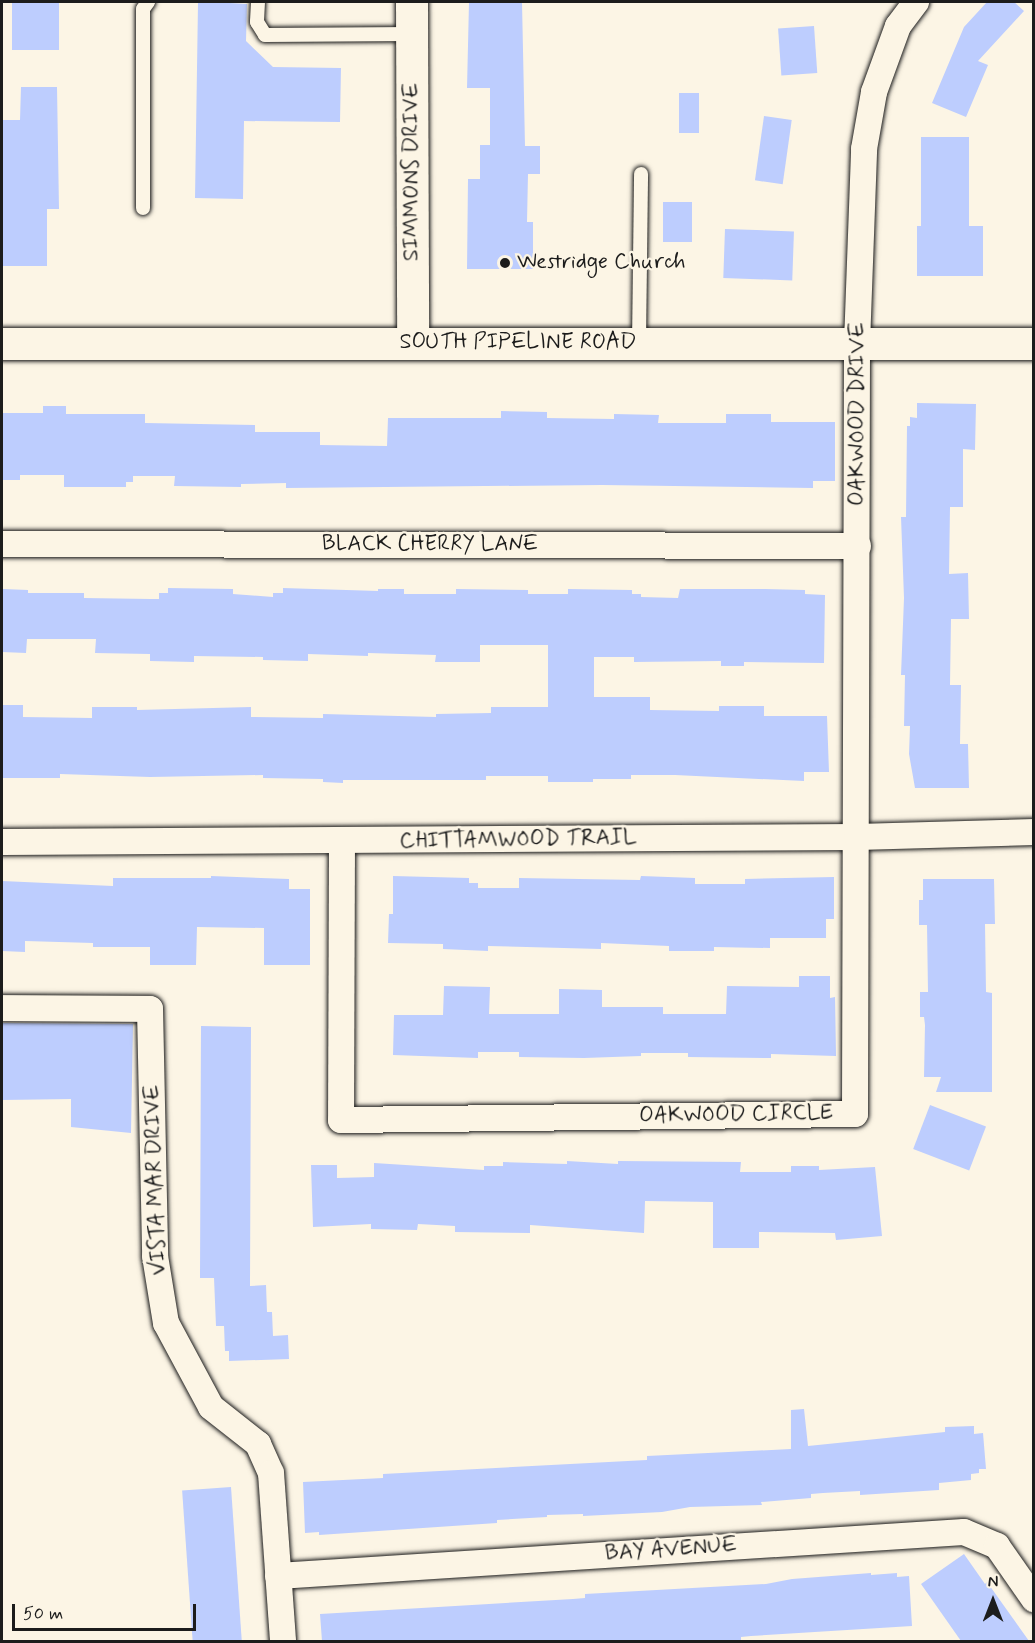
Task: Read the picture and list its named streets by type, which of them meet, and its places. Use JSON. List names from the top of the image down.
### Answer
{
  "streets": {
    "street": [
      "SIMMONS DRIVE",
      "SOUTH PIPELINE ROAD",
      "OAKWOOD DRIVE",
      "BLACK CHERRY LANE",
      "CHITTAMWOOD TRAIL",
      "OAKWOOD CIRCLE",
      "VISTA MAR DRIVE",
      "BAY AVENUE"
    ]
  },
  "crossings": [
    ["SIMMONS DRIVE", "SOUTH PIPELINE ROAD"],
    ["SOUTH PIPELINE ROAD", "OAKWOOD DRIVE"],
    ["OAKWOOD DRIVE", "BLACK CHERRY LANE"],
    ["OAKWOOD DRIVE", "CHITTAMWOOD TRAIL"],
    ["OAKWOOD DRIVE", "OAKWOOD CIRCLE"],
    ["CHITTAMWOOD TRAIL", "OAKWOOD CIRCLE"],
    ["VISTA MAR DRIVE", "BAY AVENUE"]
  ],
  "places": ["Westridge Church"],
  "scale_bar": "50 m",
  "north": "top"
}
